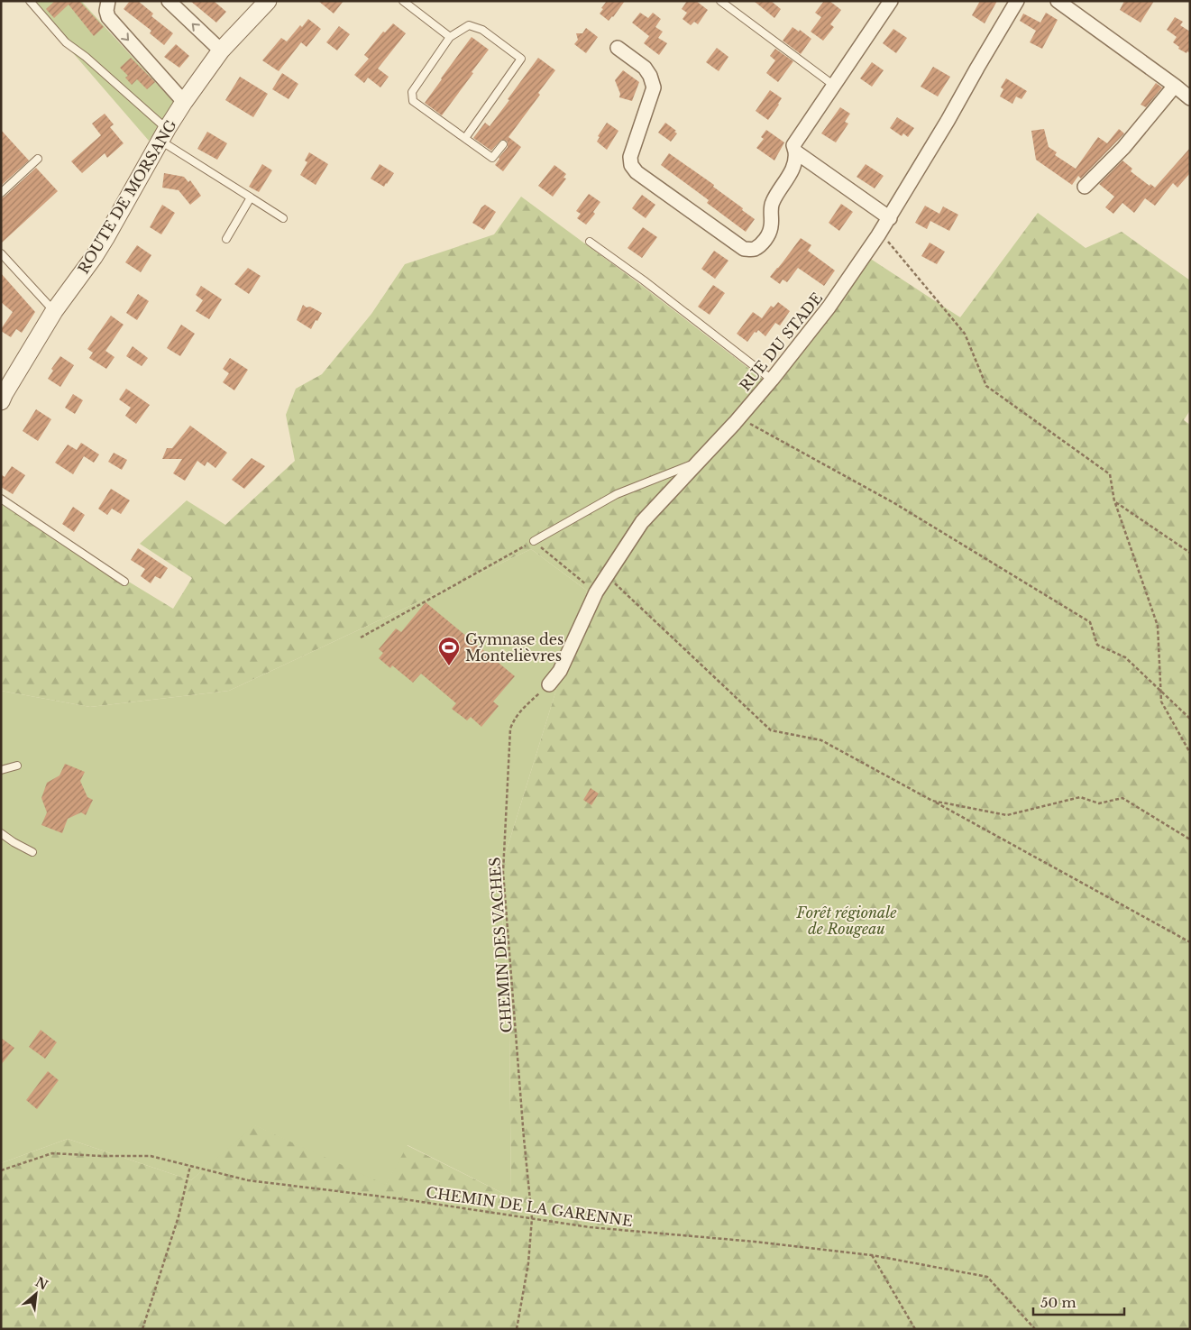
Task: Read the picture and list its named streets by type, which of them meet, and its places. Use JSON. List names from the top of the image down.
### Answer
{
  "streets": {
    "street": ["ROUTE DE MORSANG", "RUE DU STADE"],
    "path": ["CHEMIN DES VACHES", "CHEMIN DE LA GARENNE"]
  },
  "crossings": [
    ["RUE DU STADE", "CHEMIN DES VACHES"],
    ["CHEMIN DES VACHES", "CHEMIN DE LA GARENNE"]
  ],
  "parks": ["Forêt régionale de Rougeau"],
  "places": {
    "sports": ["Gymnase des Montelièvres"]
  },
  "scale_bar": "50 m",
  "north": "top right"
}
